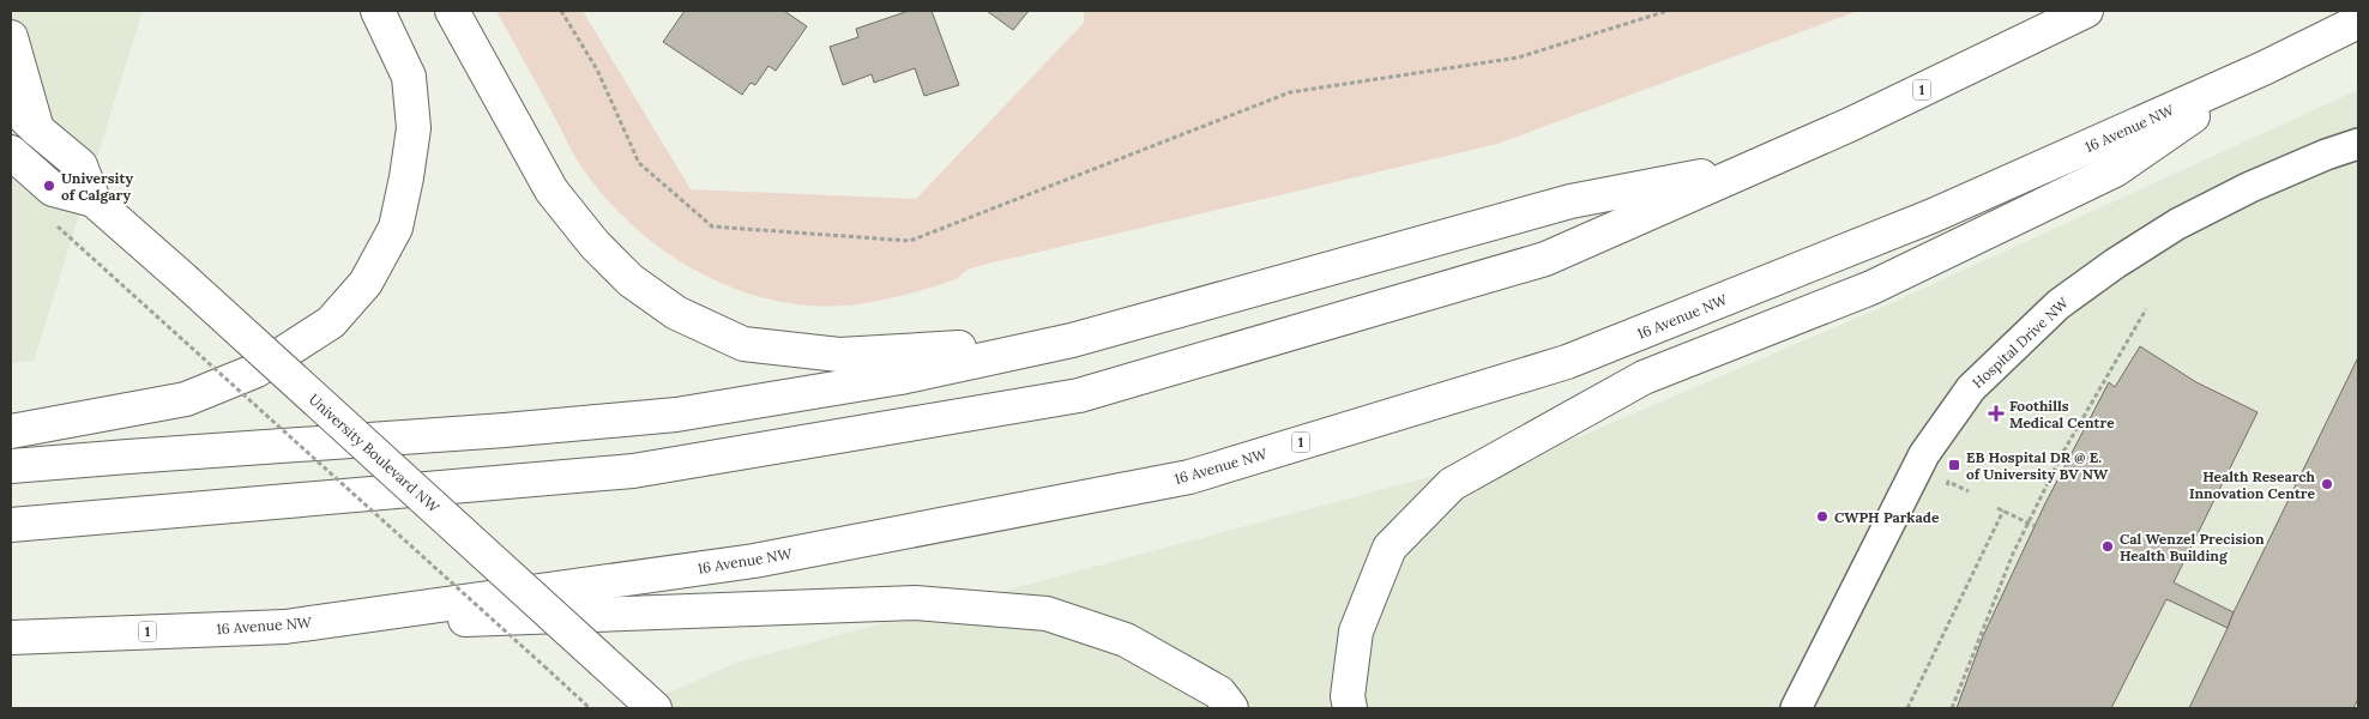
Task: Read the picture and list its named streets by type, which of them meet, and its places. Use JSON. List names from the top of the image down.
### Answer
{
  "streets": {
    "main road": ["1", "16 Avenue NW", "University Boulevard NW"],
    "street": ["Hospital Drive NW"]
  },
  "places": {
    "other": [
      "University of Calgary",
      "Health Research Innovation Centre",
      "CWPH Parkade",
      "Cal Wenzel Precision Health Building"
    ],
    "health": ["Foothills Medical Centre"],
    "transit": ["EB Hospital DR @ E. of University BV NW"]
  }
}
